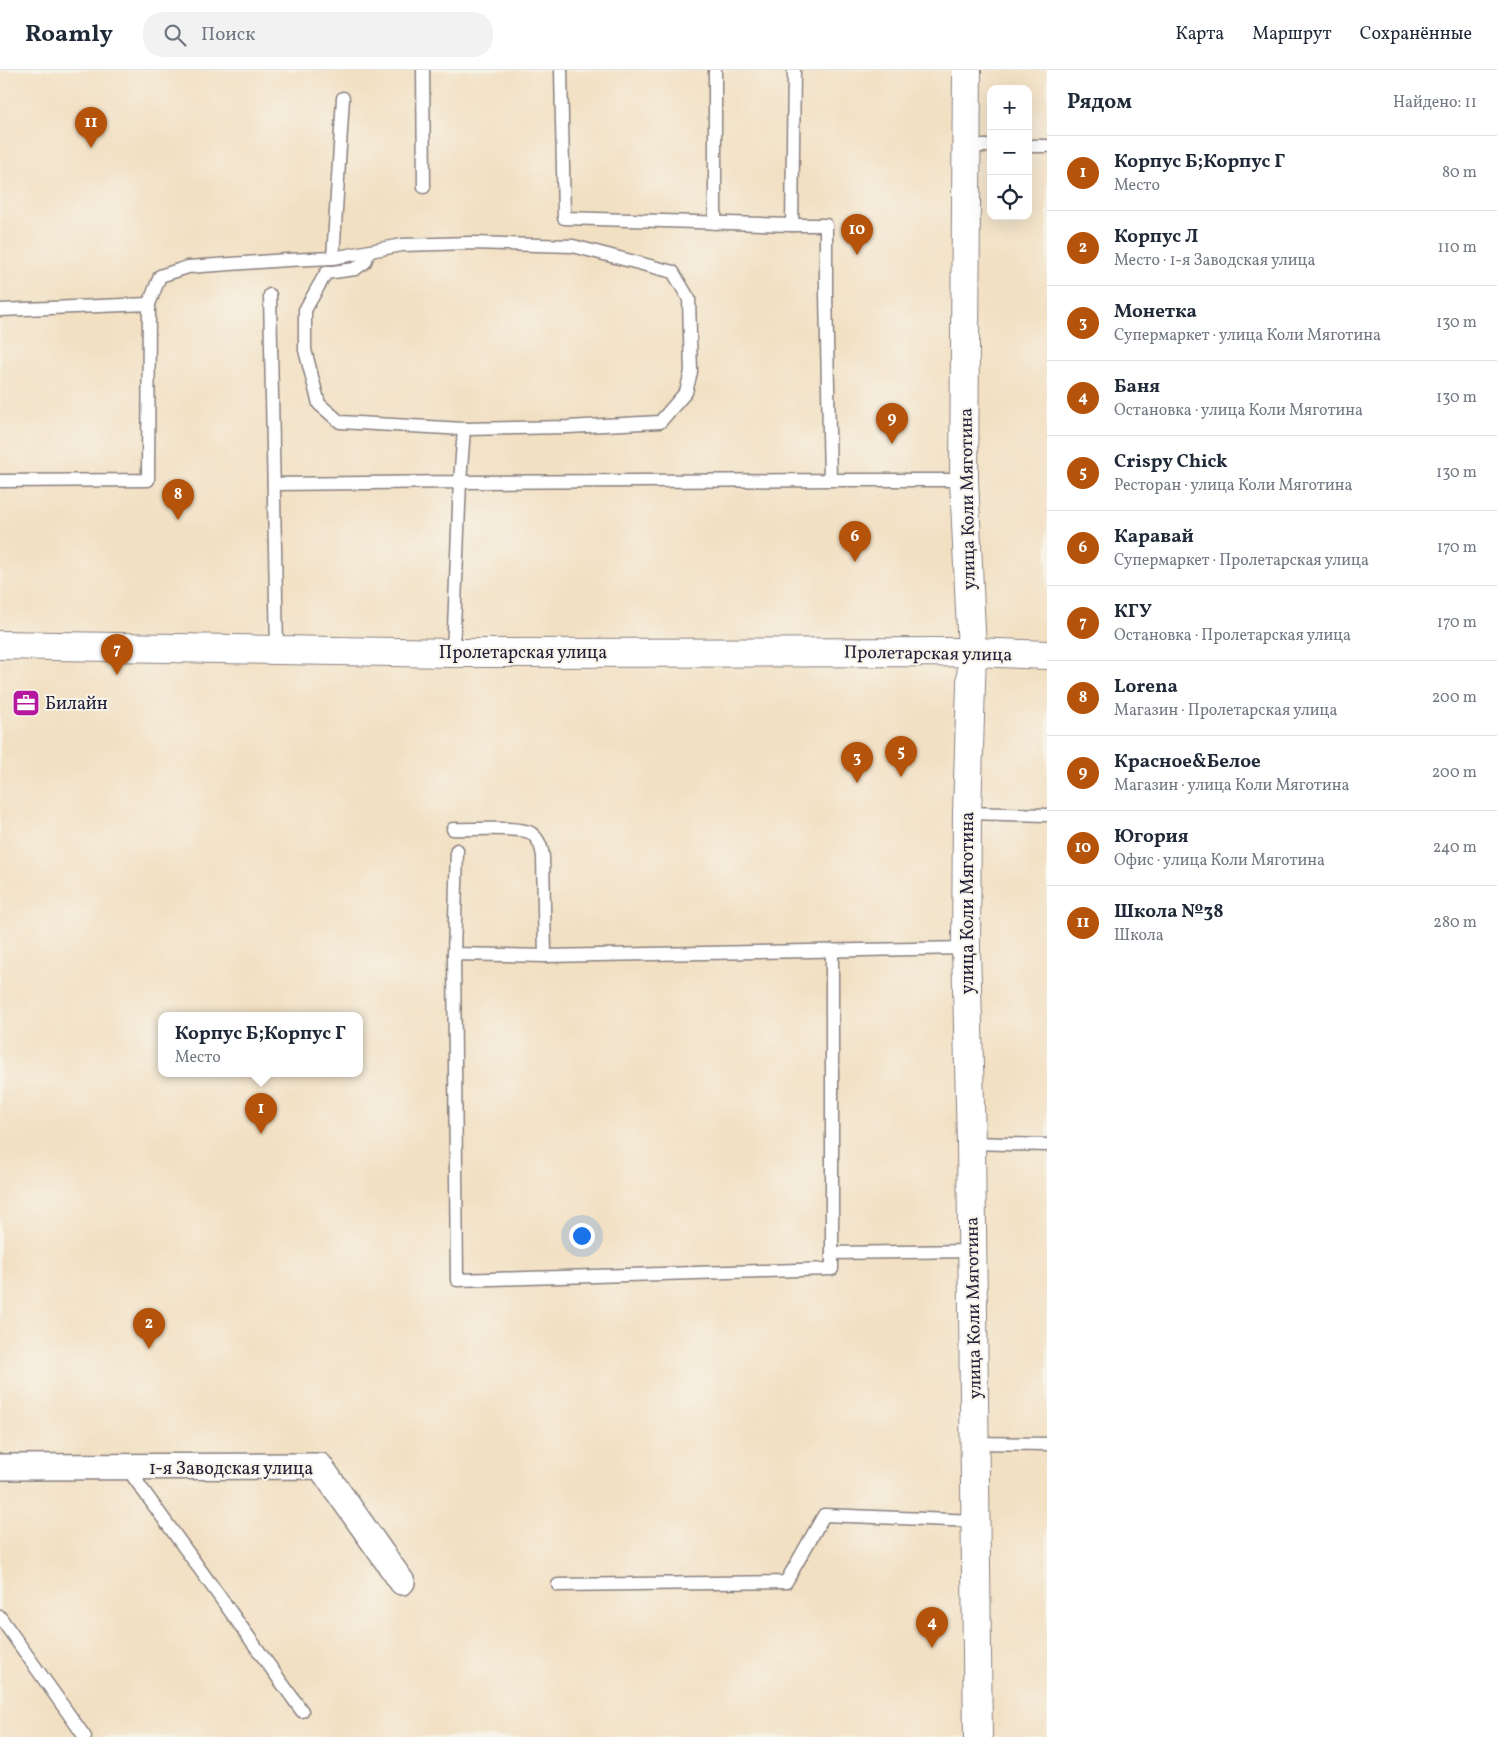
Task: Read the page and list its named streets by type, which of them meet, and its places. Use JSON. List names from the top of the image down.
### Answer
{
  "streets": {
    "main road": ["улица Коли Мяготина", "Пролетарская улица"],
    "street": ["1-я Заводская улица"]
  },
  "crossings": [
    ["улица Коли Мяготина", "Пролетарская улица"]
  ],
  "places": {
    "office": ["Билайн"]
  },
  "page": {
    "header": "Roamly",
    "search": "Поиск",
    "nav": ["Карта", "Маршрут", "Сохранённые"],
    "heading": ["Рядом", "Найдено: 11"],
    "map_buttons": ["+", "−"],
    "pins": [
      "11",
      "10",
      "9",
      "8",
      "6",
      "7",
      "5",
      "3",
      "1",
      "2",
      "4"
    ],
    "list": [
      {
        "mark": "1",
        "name": "Корпус Б;Корпус Г",
        "note": "Место",
        "value": "80 m"
      },
      {
        "mark": "2",
        "name": "Корпус Л",
        "note": "Место · 1-я Заводская улица",
        "value": "110 m"
      },
      {
        "mark": "3",
        "name": "Монетка",
        "note": "Супермаркет · улица Коли Мяготина",
        "value": "130 m"
      },
      {
        "mark": "4",
        "name": "Баня",
        "note": "Остановка · улица Коли Мяготина",
        "value": "130 m"
      },
      {
        "mark": "5",
        "name": "Crispy Chick",
        "note": "Ресторан · улица Коли Мяготина",
        "value": "130 m"
      },
      {
        "mark": "6",
        "name": "Каравай",
        "note": "Супермаркет · Пролетарская улица",
        "value": "170 m"
      },
      {
        "mark": "7",
        "name": "КГУ",
        "note": "Остановка · Пролетарская улица",
        "value": "170 m"
      },
      {
        "mark": "8",
        "name": "Lorena",
        "note": "Магазин · Пролетарская улица",
        "value": "200 m"
      },
      {
        "mark": "9",
        "name": "Красное&Белое",
        "note": "Магазин · улица Коли Мяготина",
        "value": "200 m"
      },
      {
        "mark": "10",
        "name": "Югория",
        "note": "Офис · улица Коли Мяготина",
        "value": "240 m"
      },
      {
        "mark": "11",
        "name": "Школа №38",
        "note": "Школа",
        "value": "280 m"
      }
    ],
    "popup": ["Корпус Б;Корпус Г", "Место"]
  }
}
